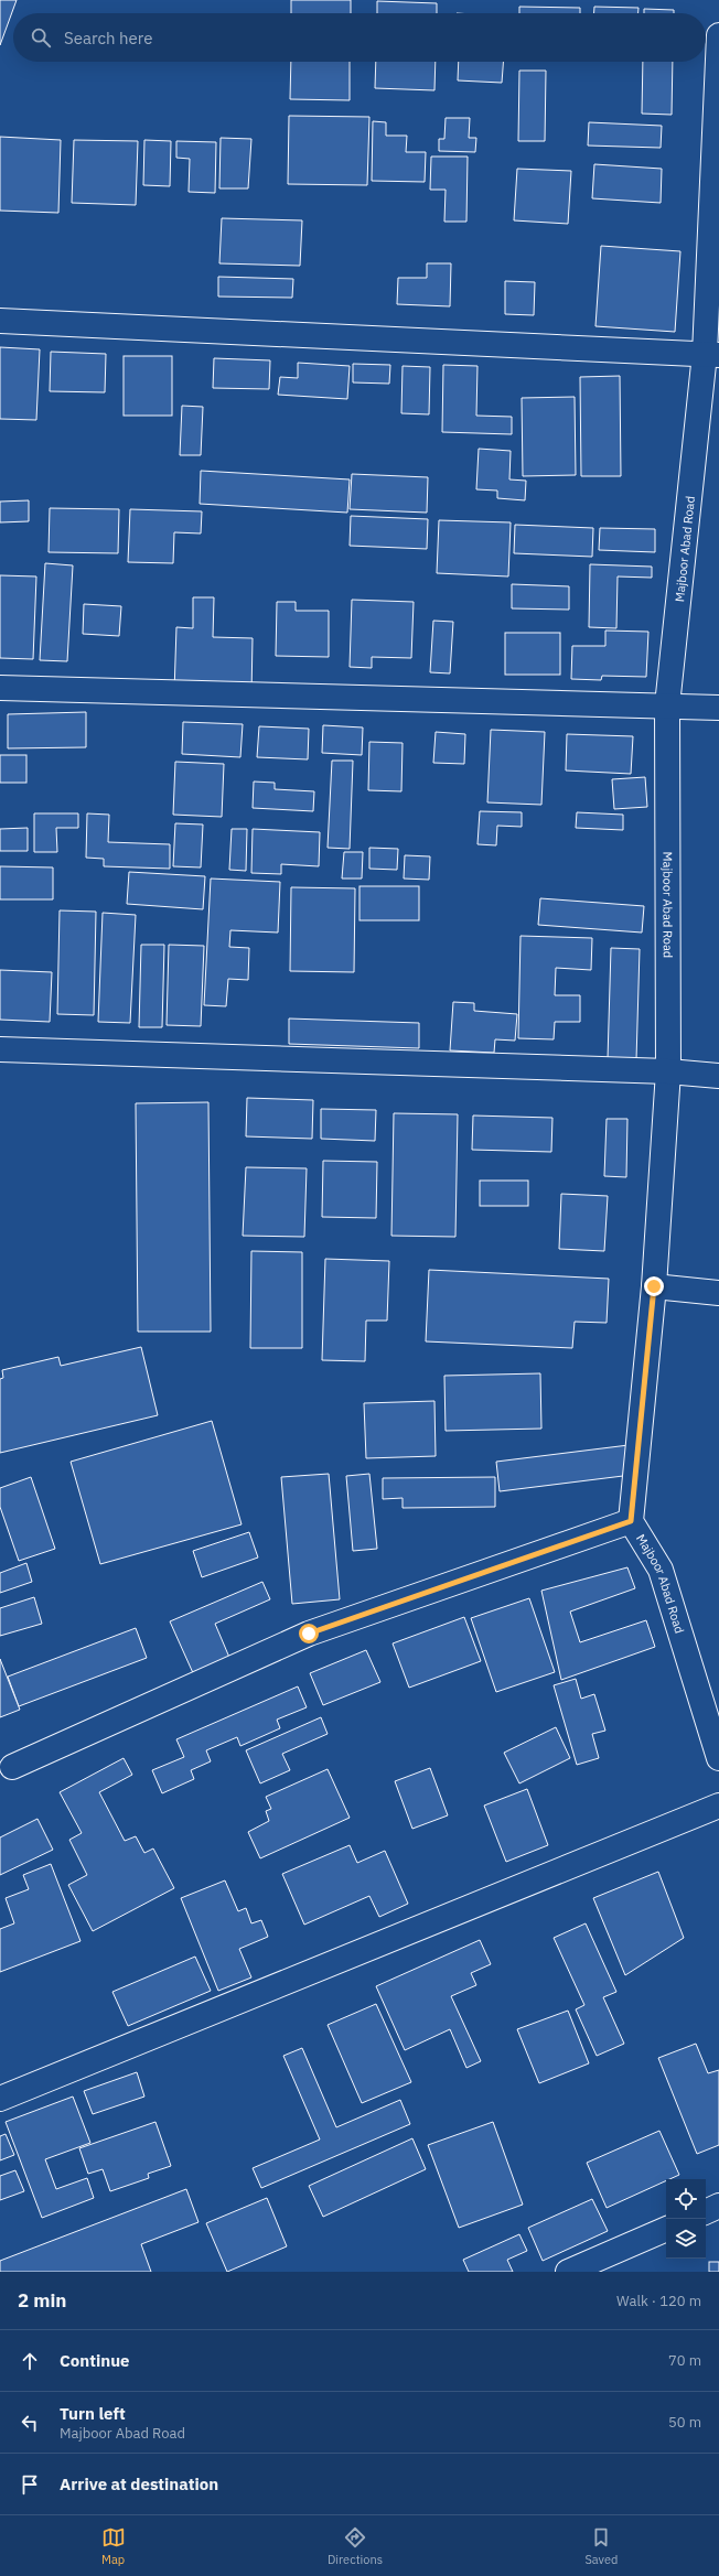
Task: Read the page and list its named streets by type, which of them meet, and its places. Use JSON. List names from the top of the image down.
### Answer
{
  "streets": {
    "street": ["Majboor Abad Road"]
  },
  "page": {
    "search": "Search here",
    "heading": ["2 min", "Walk · 120 m"],
    "list": [
      ["Continue", "70 m"],
      ["Turn left", "Majboor Abad Road", "50 m"],
      "Arrive at destination"
    ],
    "nav": ["Map", "Directions", "Saved"]
  }
}
